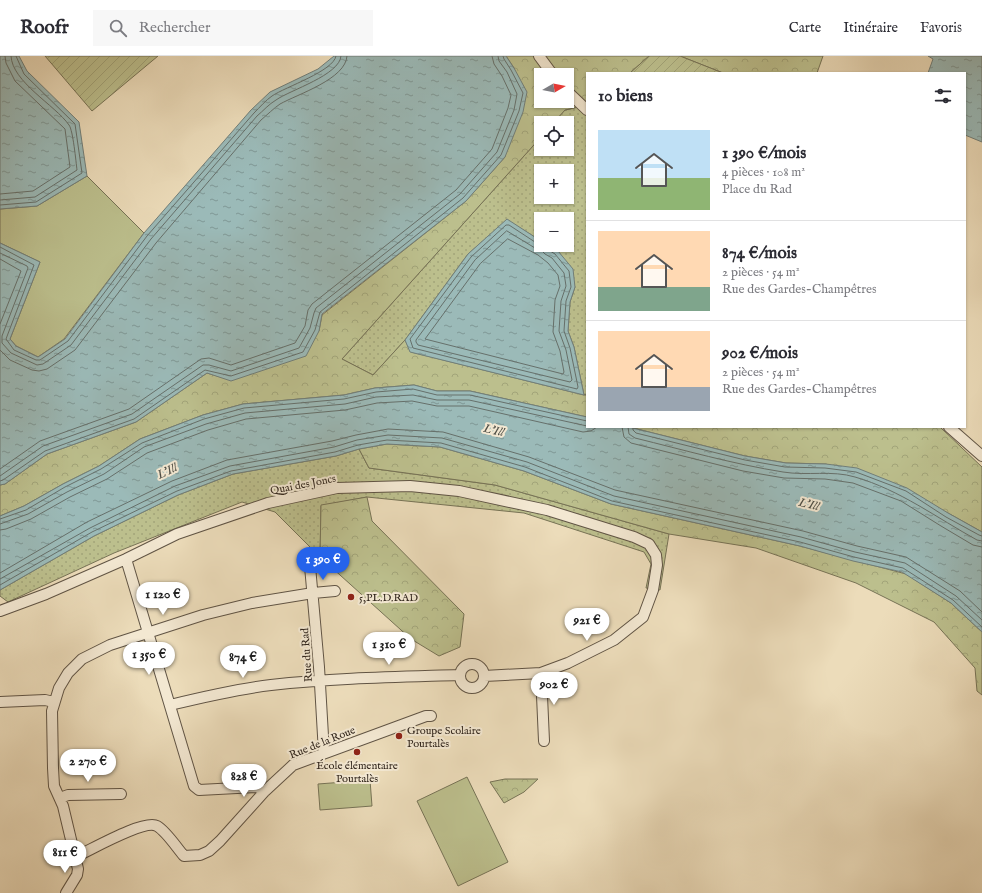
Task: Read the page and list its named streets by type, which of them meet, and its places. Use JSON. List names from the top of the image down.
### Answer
{
  "streets": {
    "street": ["Quai des Joncs", "Rue du Rad", "Rue de la Roue"]
  },
  "crossings": [
    ["Rue du Rad", "Rue de la Roue"]
  ],
  "water": ["L'Ill"],
  "places": ["5,PL.D.RAD", "Groupe Scolaire Pourtalès", "École élémentaire Pourtalès"],
  "north": "right",
  "page": {
    "header": "Roofr",
    "search": "Rechercher",
    "nav": ["Carte", "Itinéraire", "Favoris"],
    "map_buttons": ["+", "−"],
    "heading": "10 biens",
    "list": [
      {
        "name": "1 390 €/mois",
        "note": "4 pièces · 108 m² · Place du Rad"
      },
      {
        "name": "874 €/mois",
        "note": "2 pièces · 54 m² · Rue des Gardes-Champêtres"
      },
      {
        "name": "902 €/mois",
        "note": "2 pièces · 54 m² · Rue des Gardes-Champêtres"
      }
    ],
    "price": [
      "1 390 €",
      "1 120 €",
      "921 €",
      "1 310 €",
      "1 350 €",
      "874 €",
      "902 €",
      "2 270 €",
      "828 €",
      "811 €"
    ]
  }
}
